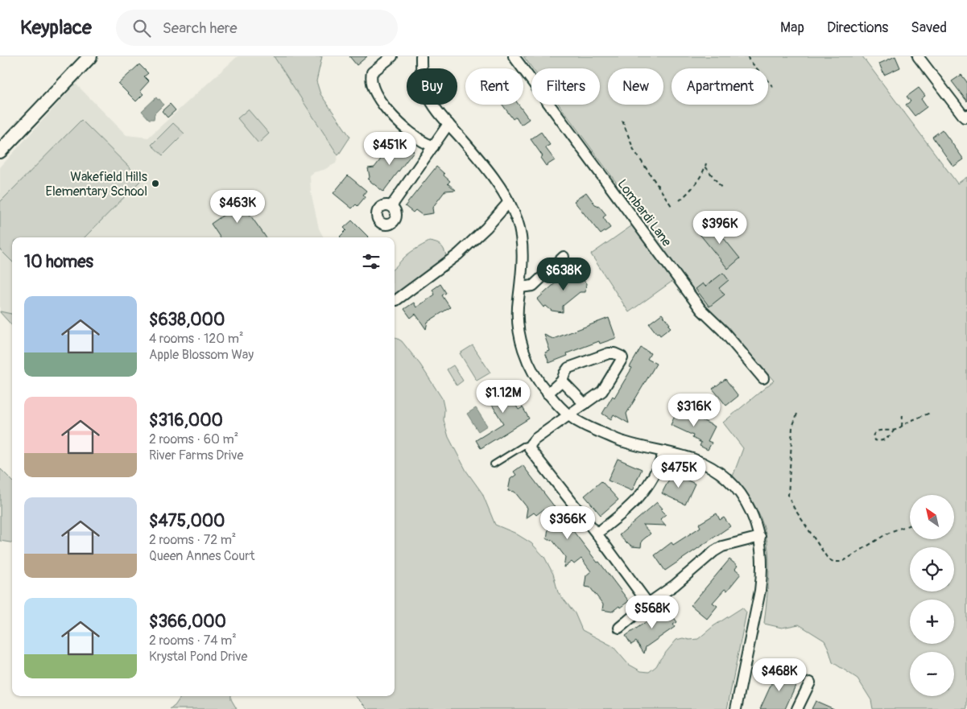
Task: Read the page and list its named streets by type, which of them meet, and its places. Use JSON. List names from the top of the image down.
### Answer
{
  "streets": {
    "street": ["Lombardi Lane"]
  },
  "places": ["Wakefield Hills Elementary School"],
  "north": "top left",
  "page": {
    "header": "Keyplace",
    "search": "Search here",
    "nav": ["Map", "Directions", "Saved"],
    "chip": [
      "Buy",
      "Rent",
      "Filters",
      "New",
      "Apartment"
    ],
    "price": [
      "$451K",
      "$463K",
      "$396K",
      "$638K",
      "$1.12M",
      "$316K",
      "$475K",
      "$366K",
      "$568K",
      "$468K"
    ],
    "heading": "10 homes",
    "list": [
      {
        "name": "$638,000",
        "note": "4 rooms · 120 m² · Apple Blossom Way"
      },
      {
        "name": "$316,000",
        "note": "2 rooms · 60 m² · River Farms Drive"
      },
      {
        "name": "$475,000",
        "note": "2 rooms · 72 m² · Queen Annes Court"
      },
      {
        "name": "$366,000",
        "note": "2 rooms · 74 m² · Krystal Pond Drive"
      }
    ],
    "map_buttons": ["+", "−"]
  }
}
